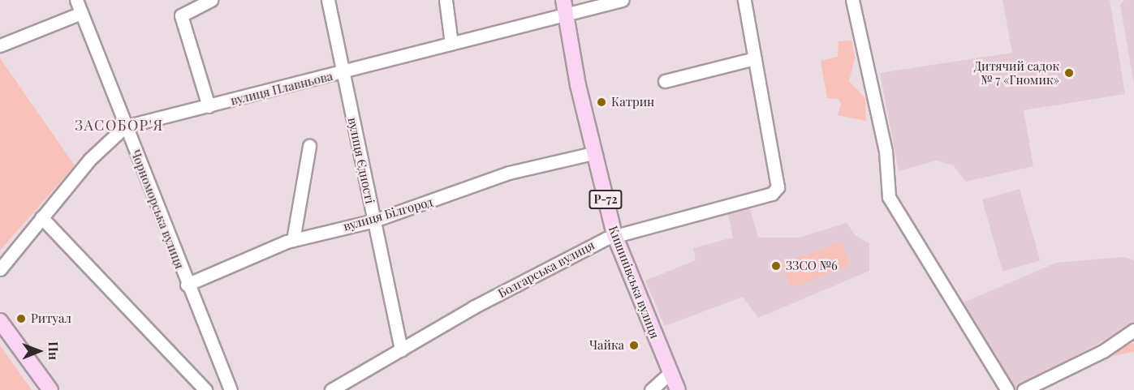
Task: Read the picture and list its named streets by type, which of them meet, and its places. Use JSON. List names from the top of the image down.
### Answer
{
  "streets": {
    "main road": ["Р-72", "Кишинівська вулиця"],
    "street": [
      "вулиця Плавньова",
      "вулиця Єдності",
      "Чорноморська вулиця",
      "вулиця Білгород",
      "Болгарська вулиця"
    ]
  },
  "crossings": [
    ["вулиця Плавньова", "вулиця Єдності"],
    ["вулиця Плавньова", "Чорноморська вулиця"],
    ["вулиця Плавньова", "Кишинівська вулиця"],
    ["вулиця Єдності", "вулиця Білгород"],
    ["вулиця Єдності", "Болгарська вулиця"],
    ["Чорноморська вулиця", "вулиця Білгород"],
    ["вулиця Білгород", "Кишинівська вулиця"],
    ["Болгарська вулиця", "Кишинівська вулиця"]
  ],
  "districts": ["ЗАСОБОР'Я"],
  "places": [
    "Дитячий садок № 7 «Гномик»",
    "Катрин",
    "ЗЗСО №6",
    "Ритуал",
    "Чайка"
  ],
  "north": "right"
}
